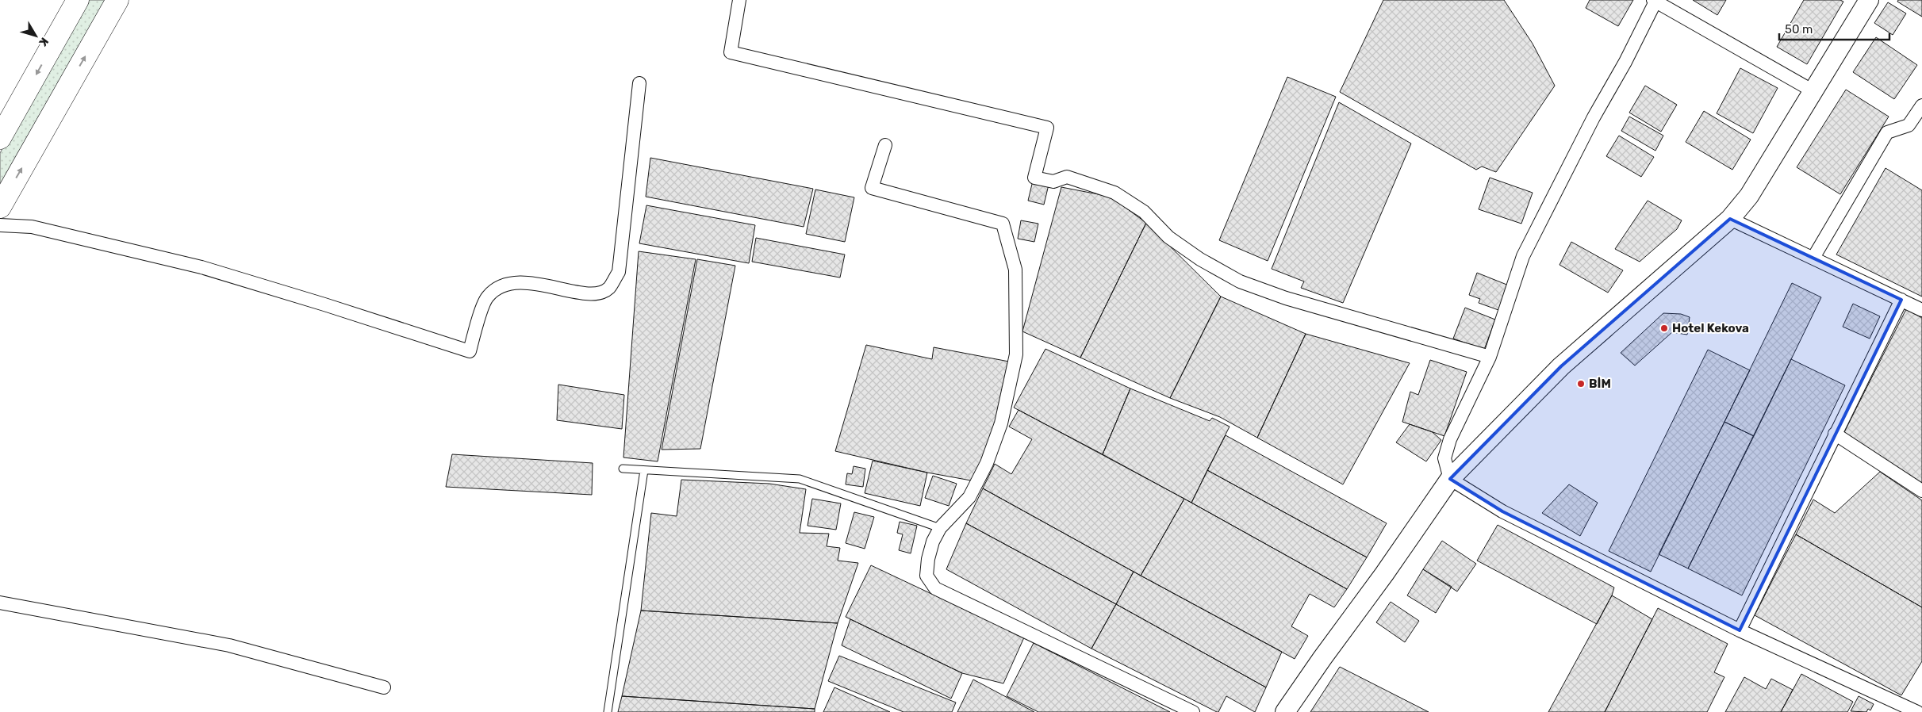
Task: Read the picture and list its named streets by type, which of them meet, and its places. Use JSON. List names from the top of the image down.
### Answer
{
  "places": ["Hotel Kekova", "BİM"],
  "scale_bar": "50 m",
  "north": "bottom right"
}
